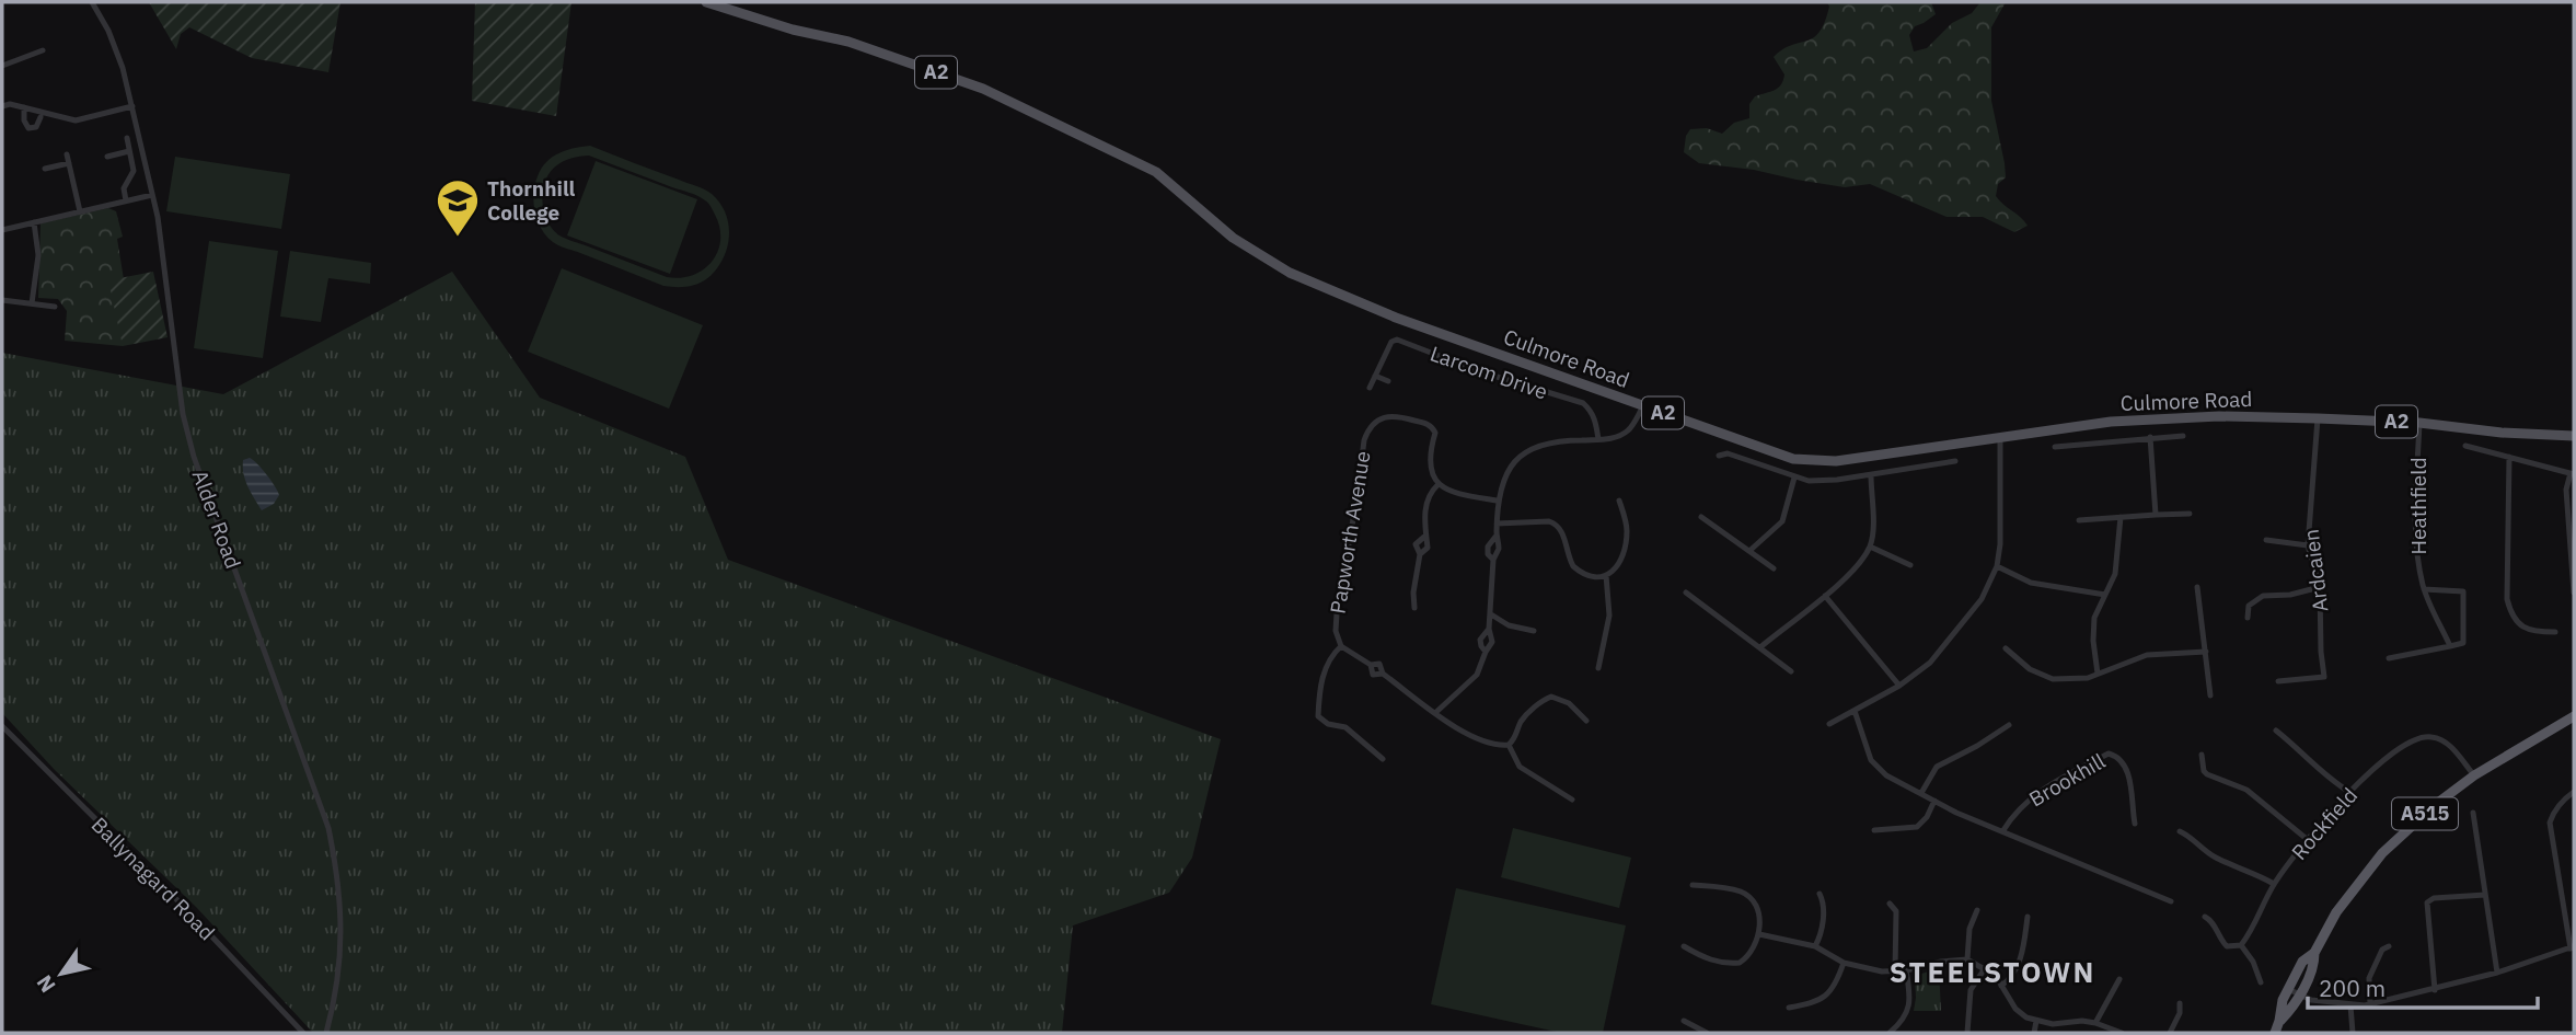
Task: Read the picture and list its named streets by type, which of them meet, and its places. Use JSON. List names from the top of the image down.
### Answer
{
  "streets": {
    "highway": ["A515"],
    "main road": ["A2", "Culmore Road"],
    "street": [
      "Larcom Drive",
      "Heathfield",
      "Alder Road",
      "Papworth Avenue",
      "Ardcaien",
      "Brookhill",
      "Rockfield",
      "Ballynagard Road"
    ]
  },
  "crossings": [
    ["Culmore Road", "Heathfield"],
    ["Culmore Road", "Ardcaien"],
    ["A515", "Rockfield"]
  ],
  "districts": ["STEELSTOWN"],
  "places": {
    "school or university": ["Thornhill College"]
  },
  "scale_bar": "200 m",
  "north": "bottom left"
}
